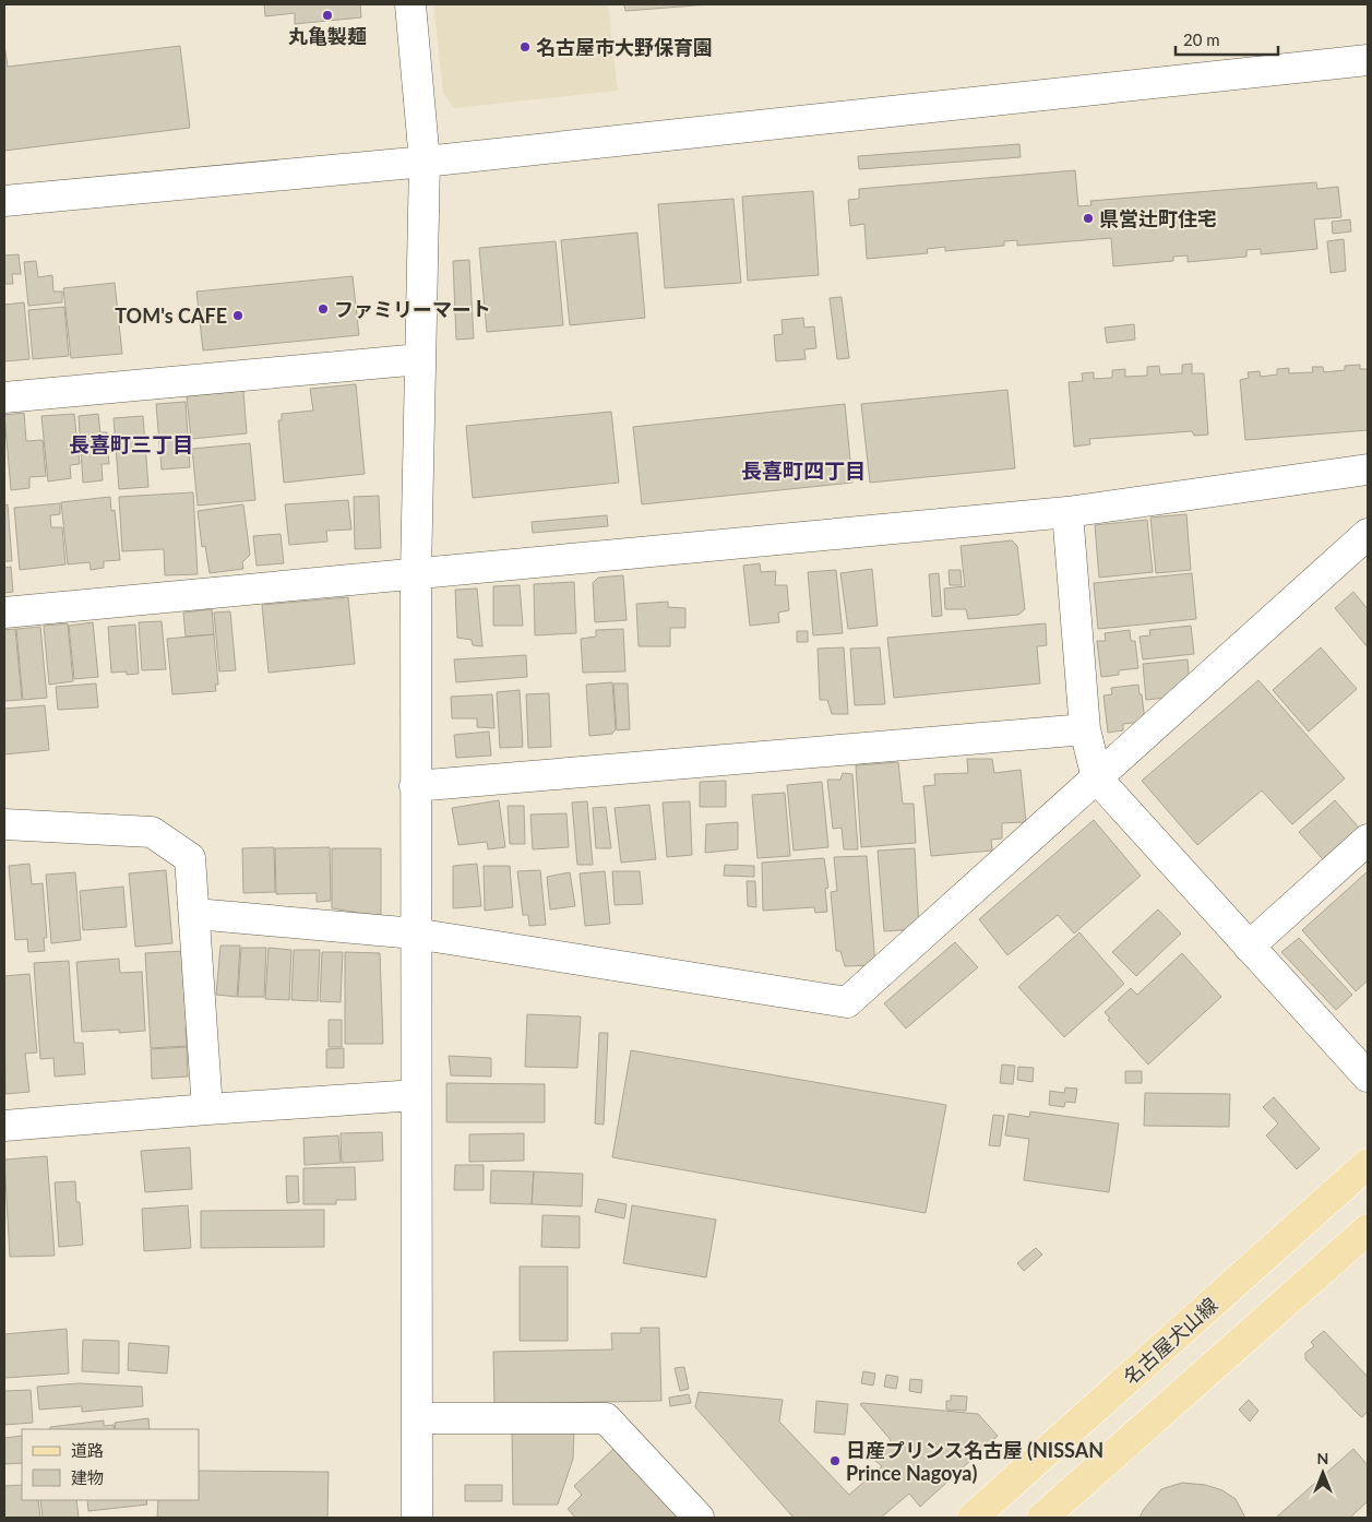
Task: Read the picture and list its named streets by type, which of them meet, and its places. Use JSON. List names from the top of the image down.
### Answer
{
  "streets": {
    "main road": ["名古屋犬山線"]
  },
  "districts": ["長喜町三丁目", "長喜町四丁目"],
  "places": [
    "丸亀製麺",
    "名古屋市大野保育園",
    "県営辻町住宅",
    "ファミリーマート",
    "TOM's CAFE",
    "日産プリンス名古屋 (NISSAN Prince Nagoya)"
  ],
  "legend": ["道路", "建物"],
  "scale_bar": "20 m",
  "north": "top"
}
